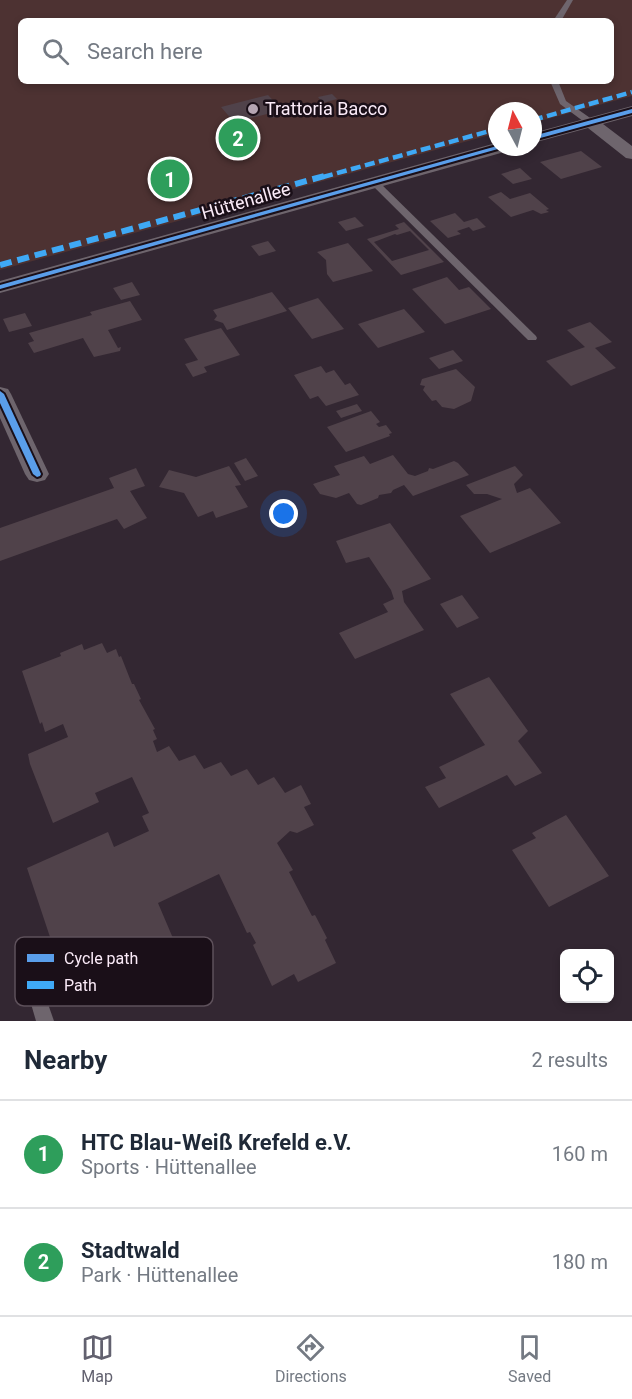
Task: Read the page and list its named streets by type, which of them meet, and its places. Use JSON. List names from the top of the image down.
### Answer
{
  "streets": {
    "street": ["Hüttenallee"]
  },
  "places": ["Trattoria Bacco"],
  "legend": ["Cycle path", "Path"],
  "north": "top",
  "page": {
    "search": "Search here",
    "pins": ["2", "1"],
    "heading": ["Nearby", "2 results"],
    "list": [
      {
        "mark": "1",
        "name": "HTC Blau-Weiß Krefeld e.V.",
        "note": "Sports · Hüttenallee",
        "value": "160 m"
      },
      {
        "mark": "2",
        "name": "Stadtwald",
        "note": "Park · Hüttenallee",
        "value": "180 m"
      }
    ],
    "nav": ["Map", "Directions", "Saved"]
  }
}
